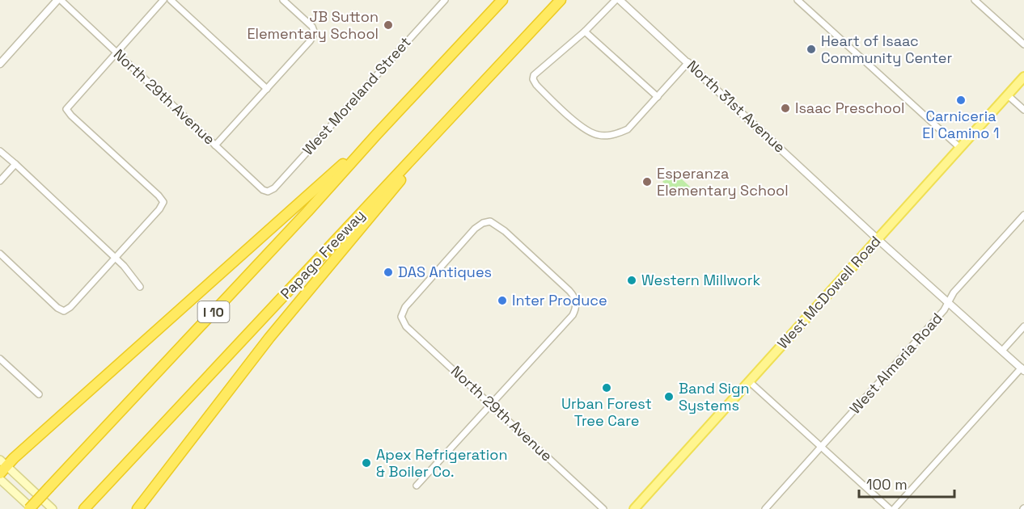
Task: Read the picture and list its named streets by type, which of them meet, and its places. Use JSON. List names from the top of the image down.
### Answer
{
  "streets": {
    "highway": ["Papago Freeway", "I 10"],
    "main road": ["West McDowell Road"],
    "street": [
      "West Moreland Street",
      "North 29th Avenue",
      "North 31st Avenue",
      "West Almeria Road"
    ]
  },
  "crossings": [
    ["West Moreland Street", "North 29th Avenue"],
    ["North 31st Avenue", "West McDowell Road"],
    ["North 31st Avenue", "West Almeria Road"]
  ],
  "places": [
    "JB Sutton Elementary School",
    "Heart of Isaac Community Center",
    "Carniceria El Camino 1",
    "Isaac Preschool",
    "Esperanza Elementary School",
    "DAS Antiques",
    "Western Millwork",
    "Inter Produce",
    "Urban Forest Tree Care",
    "Band Sign Systems",
    "Apex Refrigeration & Boiler Co."
  ],
  "scale_bar": "100 m"
}
